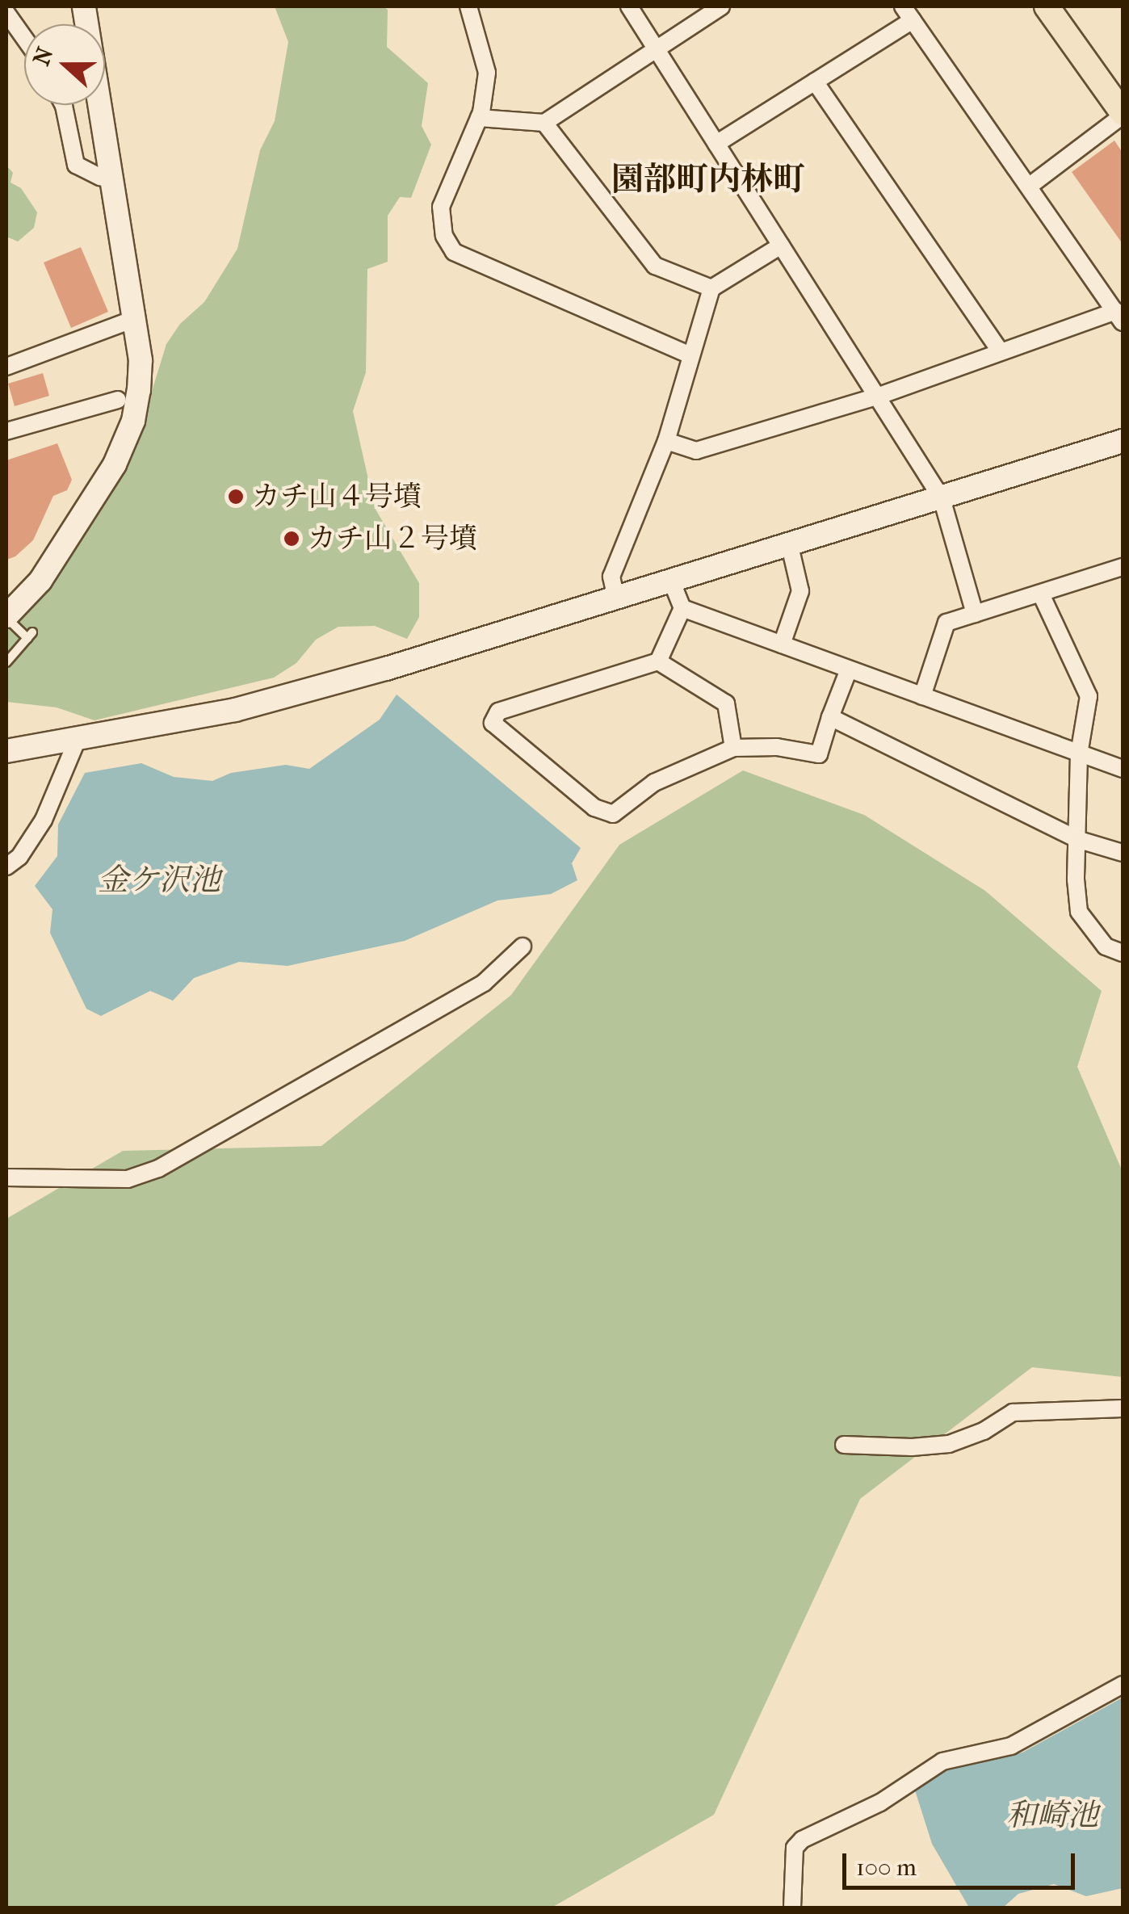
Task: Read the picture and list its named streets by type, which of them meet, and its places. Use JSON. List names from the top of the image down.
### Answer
{
  "districts": ["園部町内林町"],
  "water": ["金ケ沢池", "和崎池"],
  "places": ["カチ山４号墳", "カチ山２号墳"],
  "scale_bar": "100 m",
  "north": "left"
}
